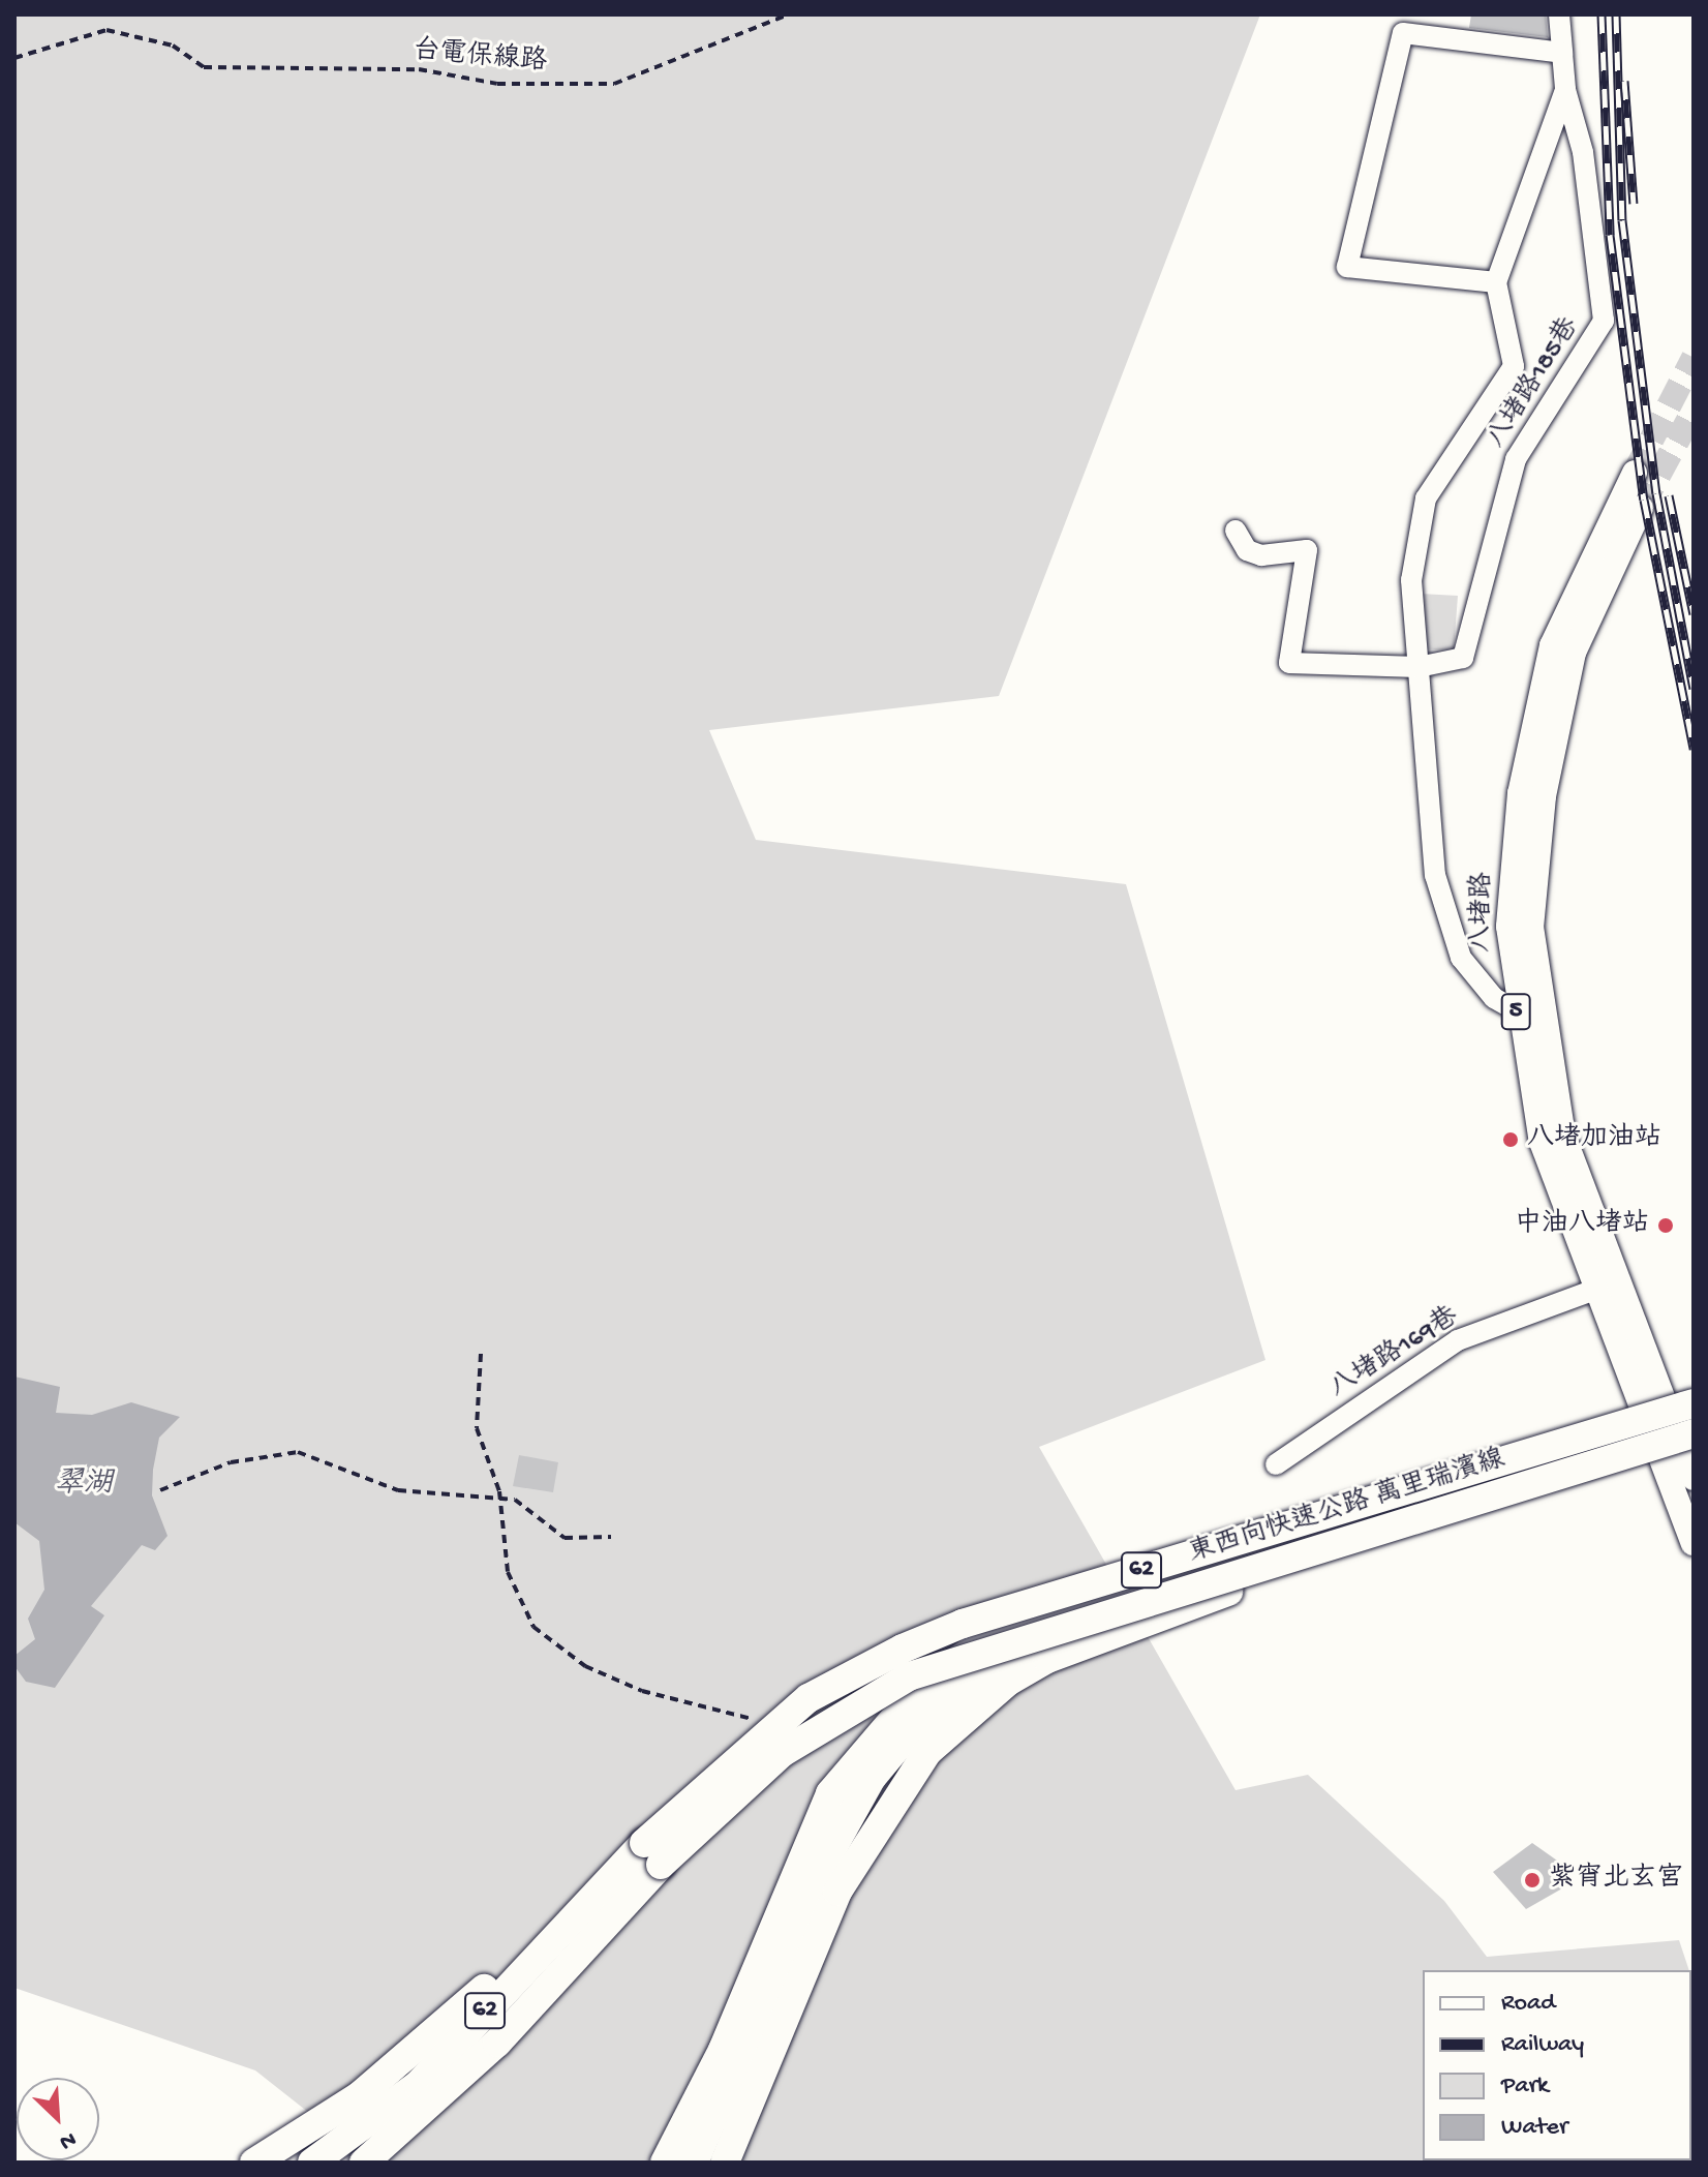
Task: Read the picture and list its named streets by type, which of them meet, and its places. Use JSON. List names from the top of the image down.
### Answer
{
  "streets": {
    "highway": ["東西向快速公路 萬里瑞濱線", "62"],
    "main road": ["八堵路", "5"],
    "street": ["八堵路185巷", "八堵路169巷"],
    "path": ["台電保線路"]
  },
  "crossings": [
    ["八堵路185巷", "八堵路"],
    ["八堵路", "八堵路169巷"]
  ],
  "water": ["翠湖"],
  "places": ["八堵加油站", "中油八堵站", "紫宵北玄宮"],
  "legend": [
    "Road",
    "Railway",
    "Park",
    "Water"
  ],
  "north": "bottom right"
}
